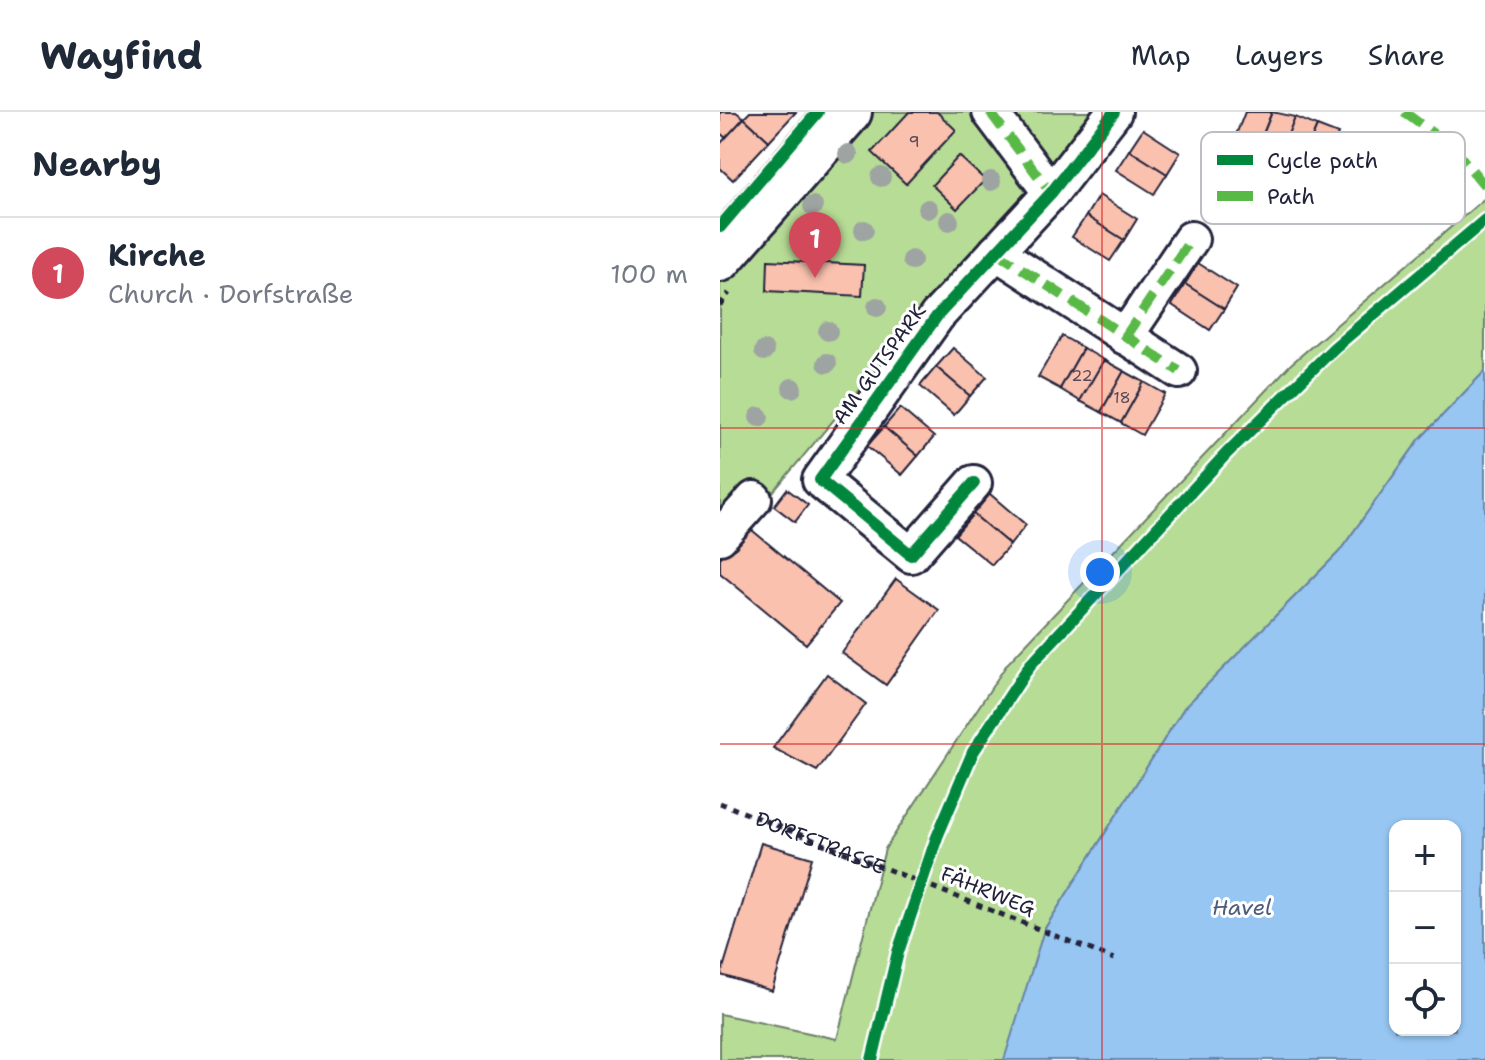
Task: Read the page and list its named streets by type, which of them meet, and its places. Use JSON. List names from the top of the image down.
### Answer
{
  "streets": {
    "street": ["AM GUTSPARK"],
    "path": ["DORFSTRASSE"],
    "cycle path": ["FÄHRWEG"]
  },
  "crossings": [
    ["DORFSTRASSE", "FÄHRWEG"]
  ],
  "water": ["Havel"],
  "house_numbers": ["9", "22", "18"],
  "legend": ["Cycle path", "Path"],
  "page": {
    "header": "Wayfind",
    "nav": ["Map", "Layers", "Share"],
    "heading": "Nearby",
    "pins": "1",
    "list": [
      {
        "mark": "1",
        "name": "Kirche",
        "note": "Church · Dorfstraße",
        "value": "100 m"
      }
    ],
    "map_buttons": ["+", "−"]
  }
}
